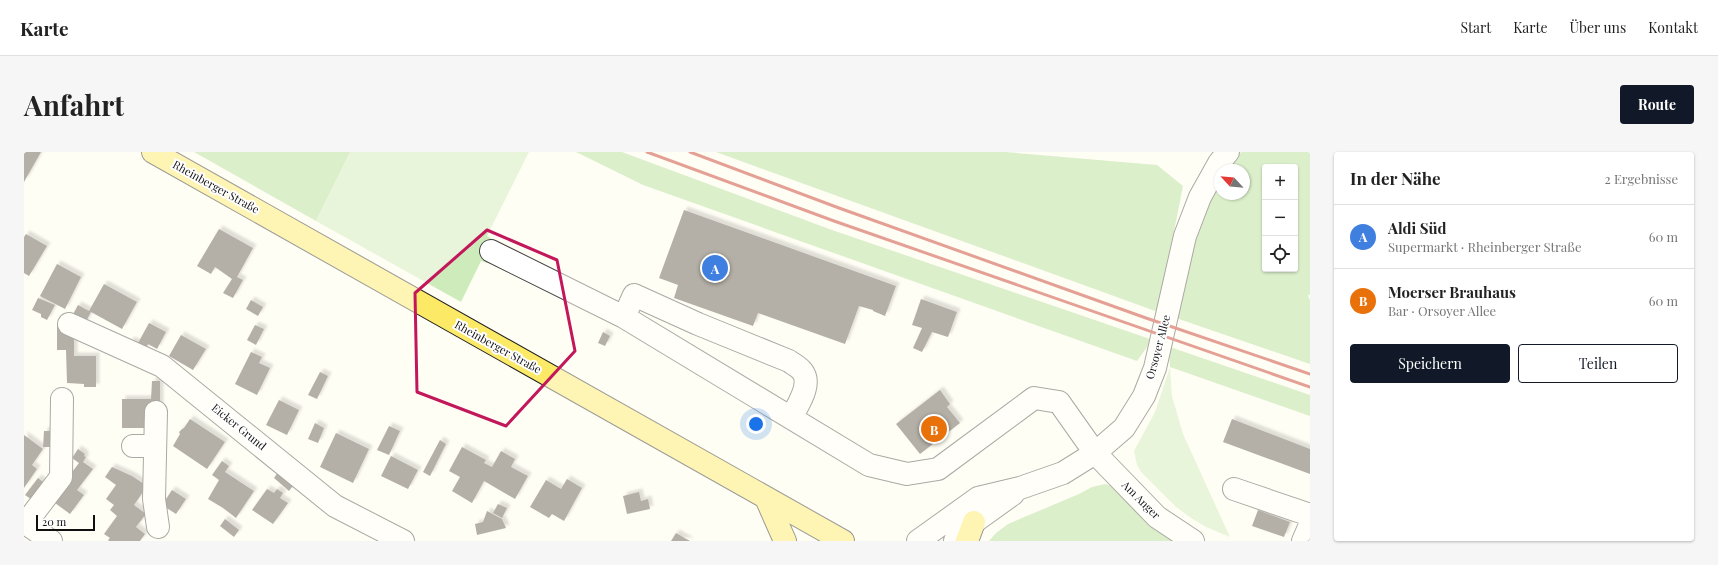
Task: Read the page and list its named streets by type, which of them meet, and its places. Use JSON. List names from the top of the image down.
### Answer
{
  "streets": {
    "main road": ["Rheinberger Straße"],
    "street": ["Orsoyer Allee", "Eicker Grund", "Am Anger"]
  },
  "crossings": [
    ["Orsoyer Allee", "Am Anger"]
  ],
  "scale_bar": "20 m",
  "north": "top left",
  "page": {
    "header": "Karte",
    "nav": [
      "Start",
      "Karte",
      "Über uns",
      "Kontakt"
    ],
    "buttons": [
      "Route",
      ["Speichern", "Teilen"]
    ],
    "title": "Anfahrt",
    "heading": ["In der Nähe", "2 Ergebnisse"],
    "map_buttons": ["+", "−"],
    "list": [
      {
        "mark": "A",
        "name": "Aldi Süd",
        "note": "Supermarkt · Rheinberger Straße",
        "value": "60 m"
      },
      {
        "mark": "B",
        "name": "Moerser Brauhaus",
        "note": "Bar · Orsoyer Allee",
        "value": "60 m"
      }
    ],
    "pins": ["A", "B"],
    "scale": "20 m"
  }
}
